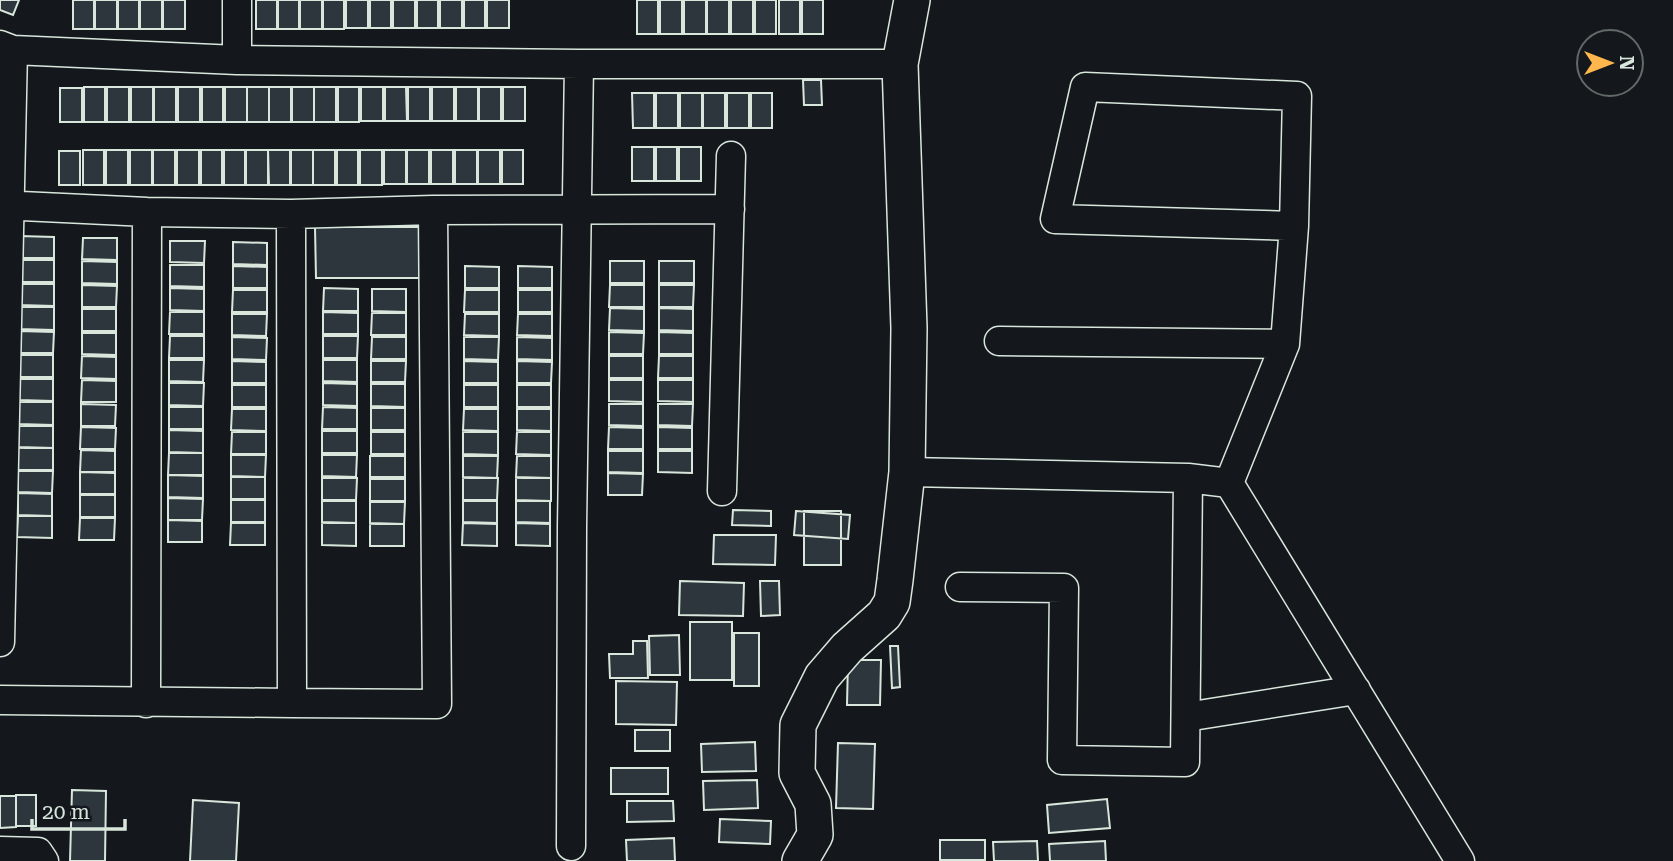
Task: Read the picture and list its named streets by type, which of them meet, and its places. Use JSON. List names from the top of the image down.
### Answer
{
  "scale_bar": "20 m",
  "north": "right"
}
